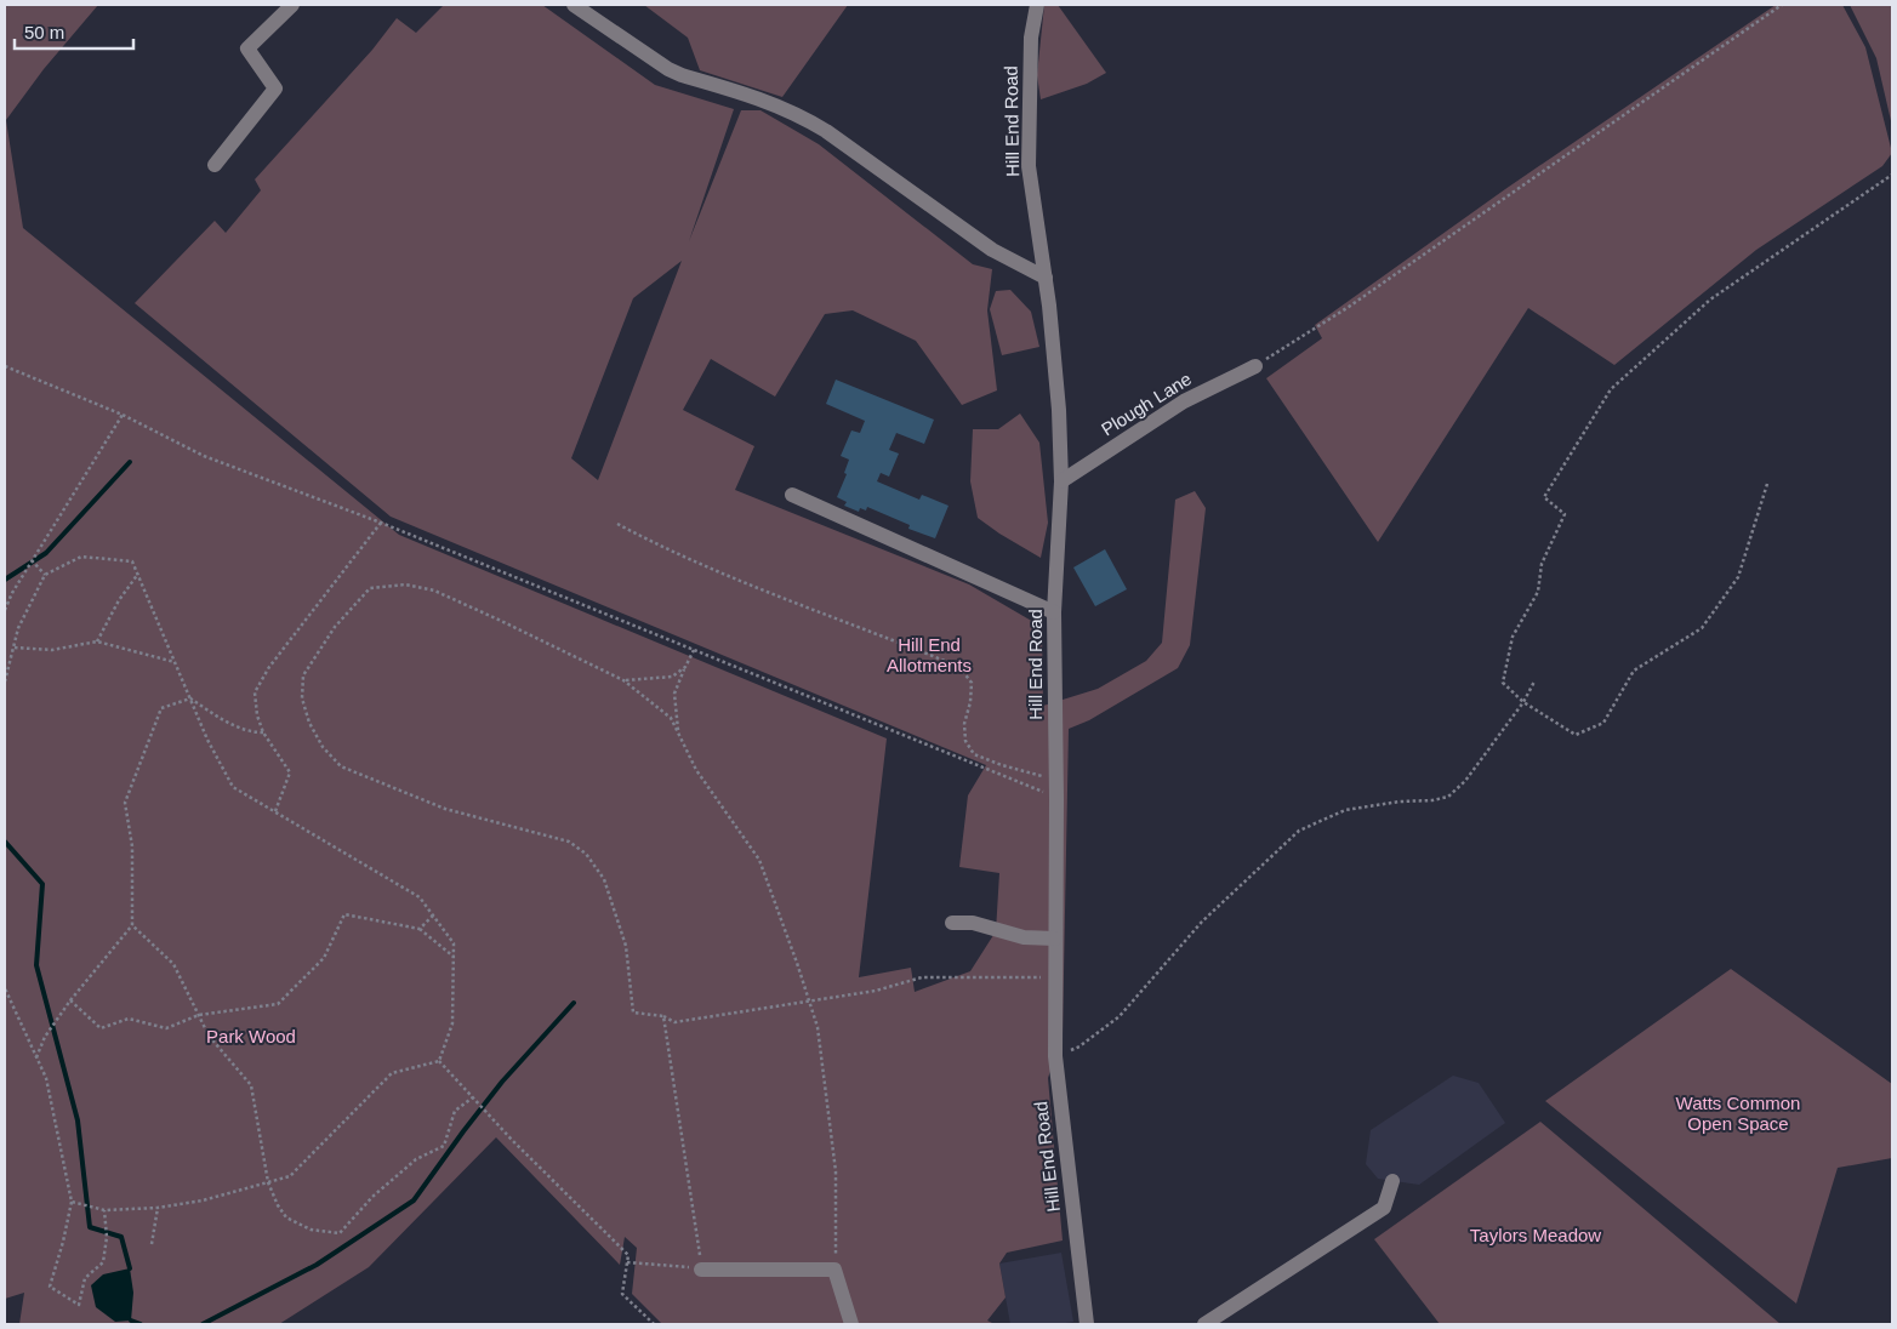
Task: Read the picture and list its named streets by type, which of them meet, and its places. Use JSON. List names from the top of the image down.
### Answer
{
  "streets": {
    "street": ["Hill End Road", "Plough Lane"]
  },
  "crossings": [
    ["Hill End Road", "Plough Lane"]
  ],
  "parks": [
    "Hill End Allotments",
    "Park Wood",
    "Watts Common Open Space",
    "Taylors Meadow"
  ],
  "scale_bar": "50 m"
}
